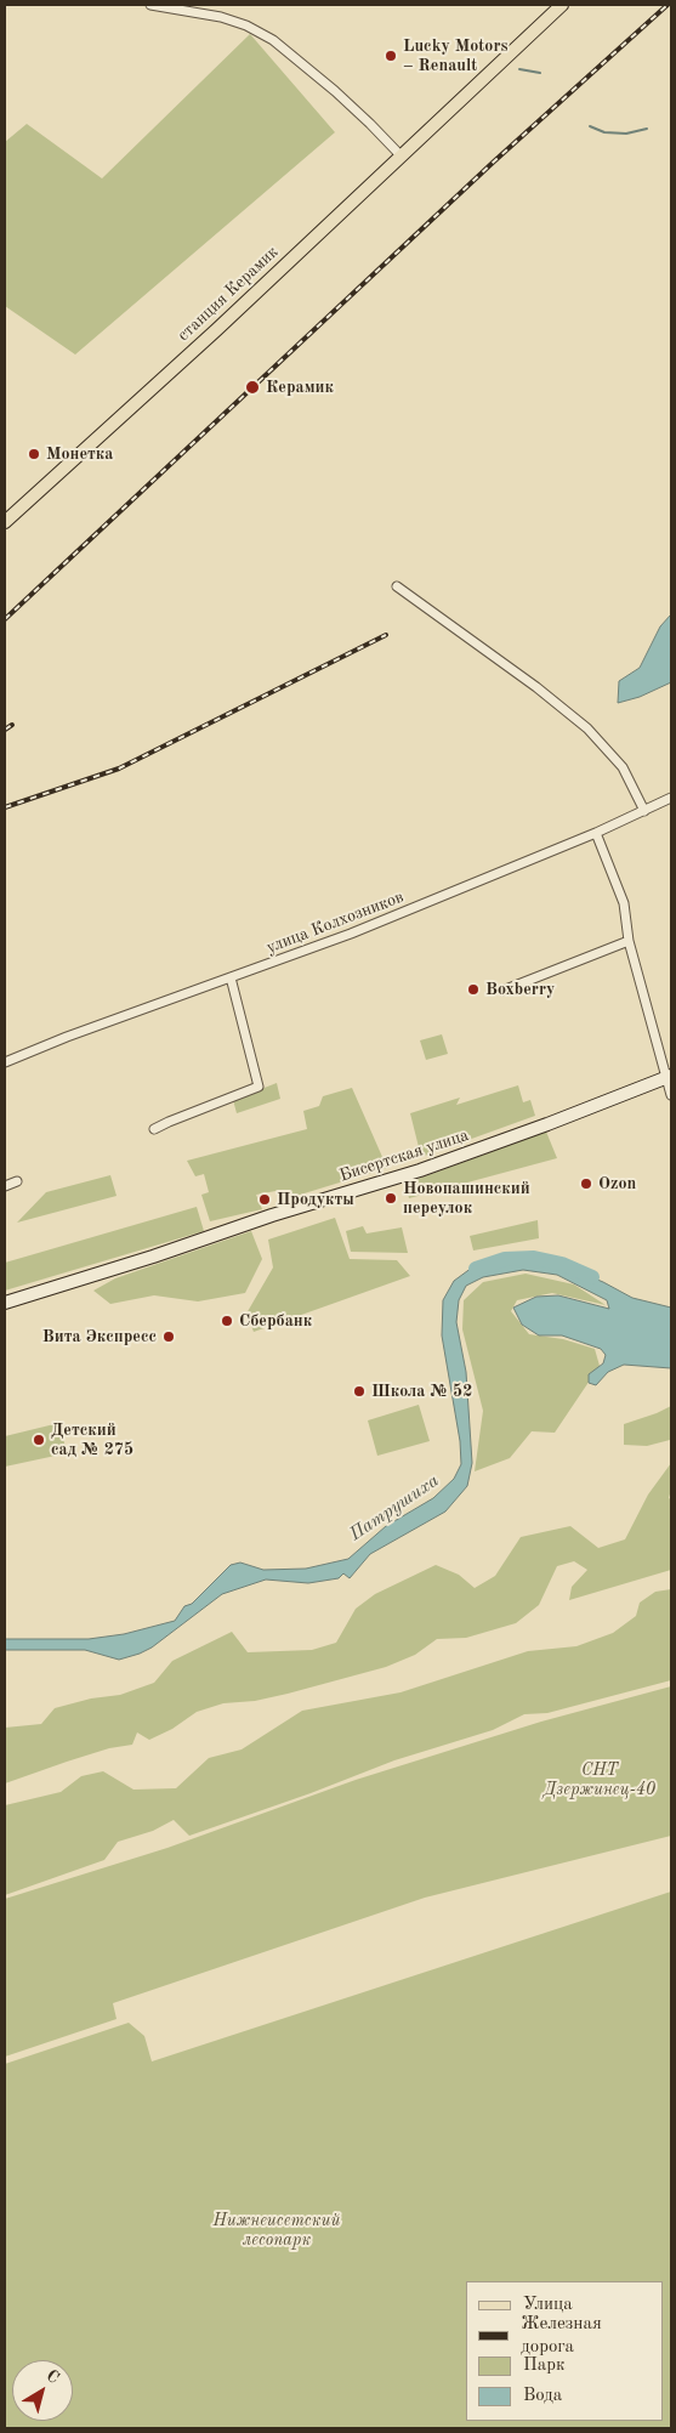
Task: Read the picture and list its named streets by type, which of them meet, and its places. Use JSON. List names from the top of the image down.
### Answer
{
  "streets": {
    "main road": ["станция Керамик", "Бисертская улица"],
    "street": ["улица Колхозников"]
  },
  "water": ["Патрушиха"],
  "parks": ["СНТ Дзержинец-40", "Нижнеисетский лесопарк"],
  "places": [
    "Lucky Motors – Renault",
    "Керамик",
    "Монетка",
    "Boxberry",
    "Ozon",
    "Новопашинский переулок",
    "Продукты",
    "Сбербанк",
    "Вита Экспресс",
    "Школа № 52",
    "Детский сад № 275"
  ],
  "legend": [
    "Улица",
    "Железная дорога",
    "Парк",
    "Вода"
  ],
  "north": "top right"
}
